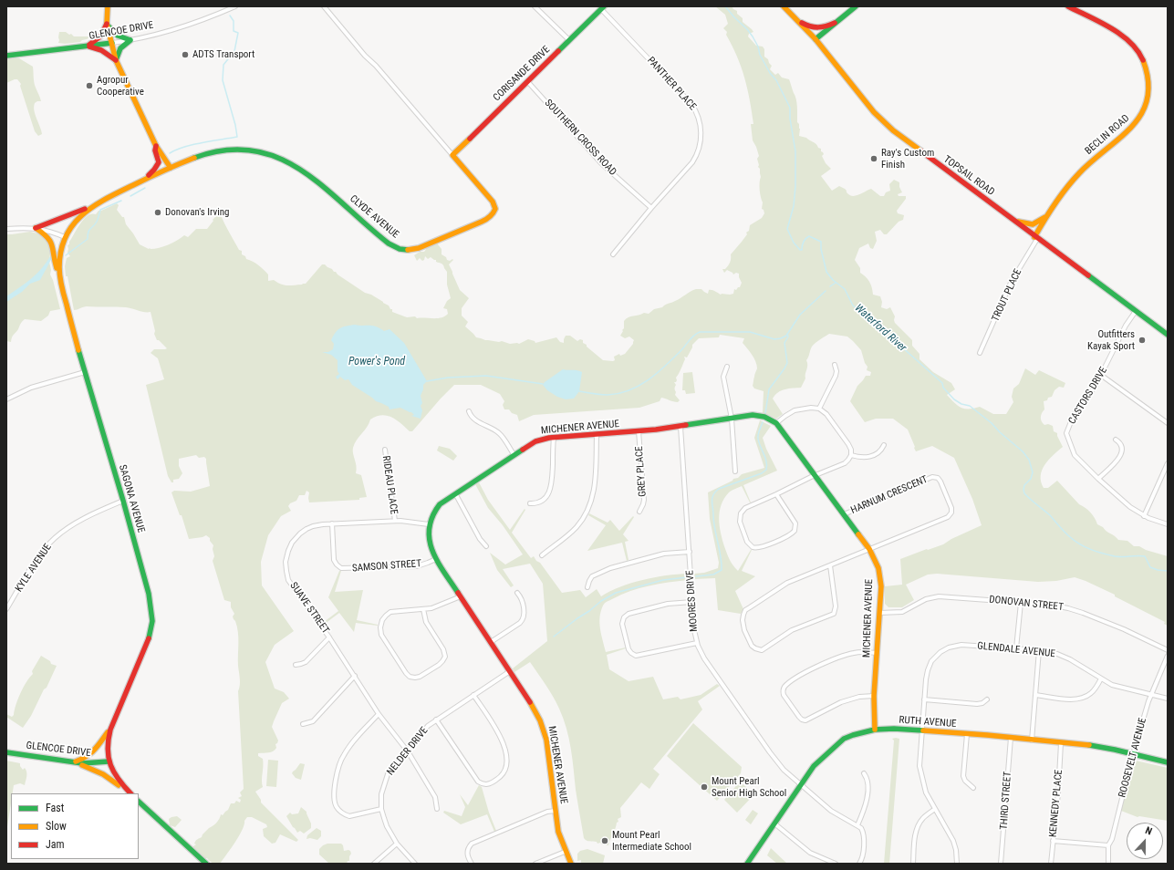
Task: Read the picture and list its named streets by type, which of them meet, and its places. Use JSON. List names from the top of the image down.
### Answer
{
  "streets": {
    "main road": [
      "GLENCOE DRIVE",
      "CORISANDE DRIVE",
      "BECLIN ROAD",
      "TOPSAIL ROAD",
      "CLYDE AVENUE",
      "MICHENER AVENUE",
      "SAGONA AVENUE",
      "RUTH AVENUE"
    ],
    "street": [
      "PANTHER PLACE",
      "SOUTHERN CROSS ROAD",
      "TROUT PLACE",
      "CASTORS DRIVE",
      "GREY PLACE",
      "RIDEAU PLACE",
      "HARNUM CRESCENT",
      "SAMSON STREET",
      "KYLE AVENUE",
      "MOORES DRIVE",
      "DONOVAN STREET",
      "SUAVE STREET",
      "GLENDALE AVENUE",
      "NELDER DRIVE",
      "ROOSEVELT AVENUE",
      "THIRD STREET",
      "KENNEDY PLACE"
    ]
  },
  "crossings": [
    ["GLENCOE DRIVE", "SAGONA AVENUE"],
    ["CORISANDE DRIVE", "PANTHER PLACE"],
    ["CORISANDE DRIVE", "SOUTHERN CROSS ROAD"],
    ["CORISANDE DRIVE", "CLYDE AVENUE"],
    ["PANTHER PLACE", "SOUTHERN CROSS ROAD"],
    ["BECLIN ROAD", "TOPSAIL ROAD"],
    ["BECLIN ROAD", "TROUT PLACE"],
    ["TOPSAIL ROAD", "TROUT PLACE"],
    ["TOPSAIL ROAD", "CASTORS DRIVE"],
    ["CLYDE AVENUE", "SAGONA AVENUE"],
    ["MICHENER AVENUE", "GREY PLACE"],
    ["MICHENER AVENUE", "HARNUM CRESCENT"],
    ["MICHENER AVENUE", "SAMSON STREET"],
    ["MICHENER AVENUE", "MOORES DRIVE"],
    ["MICHENER AVENUE", "DONOVAN STREET"],
    ["MICHENER AVENUE", "SUAVE STREET"],
    ["MICHENER AVENUE", "RUTH AVENUE"],
    ["MICHENER AVENUE", "NELDER DRIVE"],
    ["RIDEAU PLACE", "SUAVE STREET"],
    ["SAGONA AVENUE", "KYLE AVENUE"],
    ["SAMSON STREET", "SUAVE STREET"],
    ["MOORES DRIVE", "RUTH AVENUE"],
    ["SUAVE STREET", "NELDER DRIVE"],
    ["GLENDALE AVENUE", "RUTH AVENUE"],
    ["GLENDALE AVENUE", "ROOSEVELT AVENUE"],
    ["RUTH AVENUE", "ROOSEVELT AVENUE"],
    ["RUTH AVENUE", "THIRD STREET"],
    ["RUTH AVENUE", "KENNEDY PLACE"]
  ],
  "water": ["Waterford River", "Power's Pond"],
  "places": [
    "ADTS Transport",
    "Agropur Cooperative",
    "Ray's Custom Finish",
    "Donovan's Irving",
    "Outfitters Kayak Sport",
    "Mount Pearl Senior High School",
    "Mount Pearl Intermediate School"
  ],
  "legend": ["Fast", "Slow", "Jam"],
  "north": "top"
}
